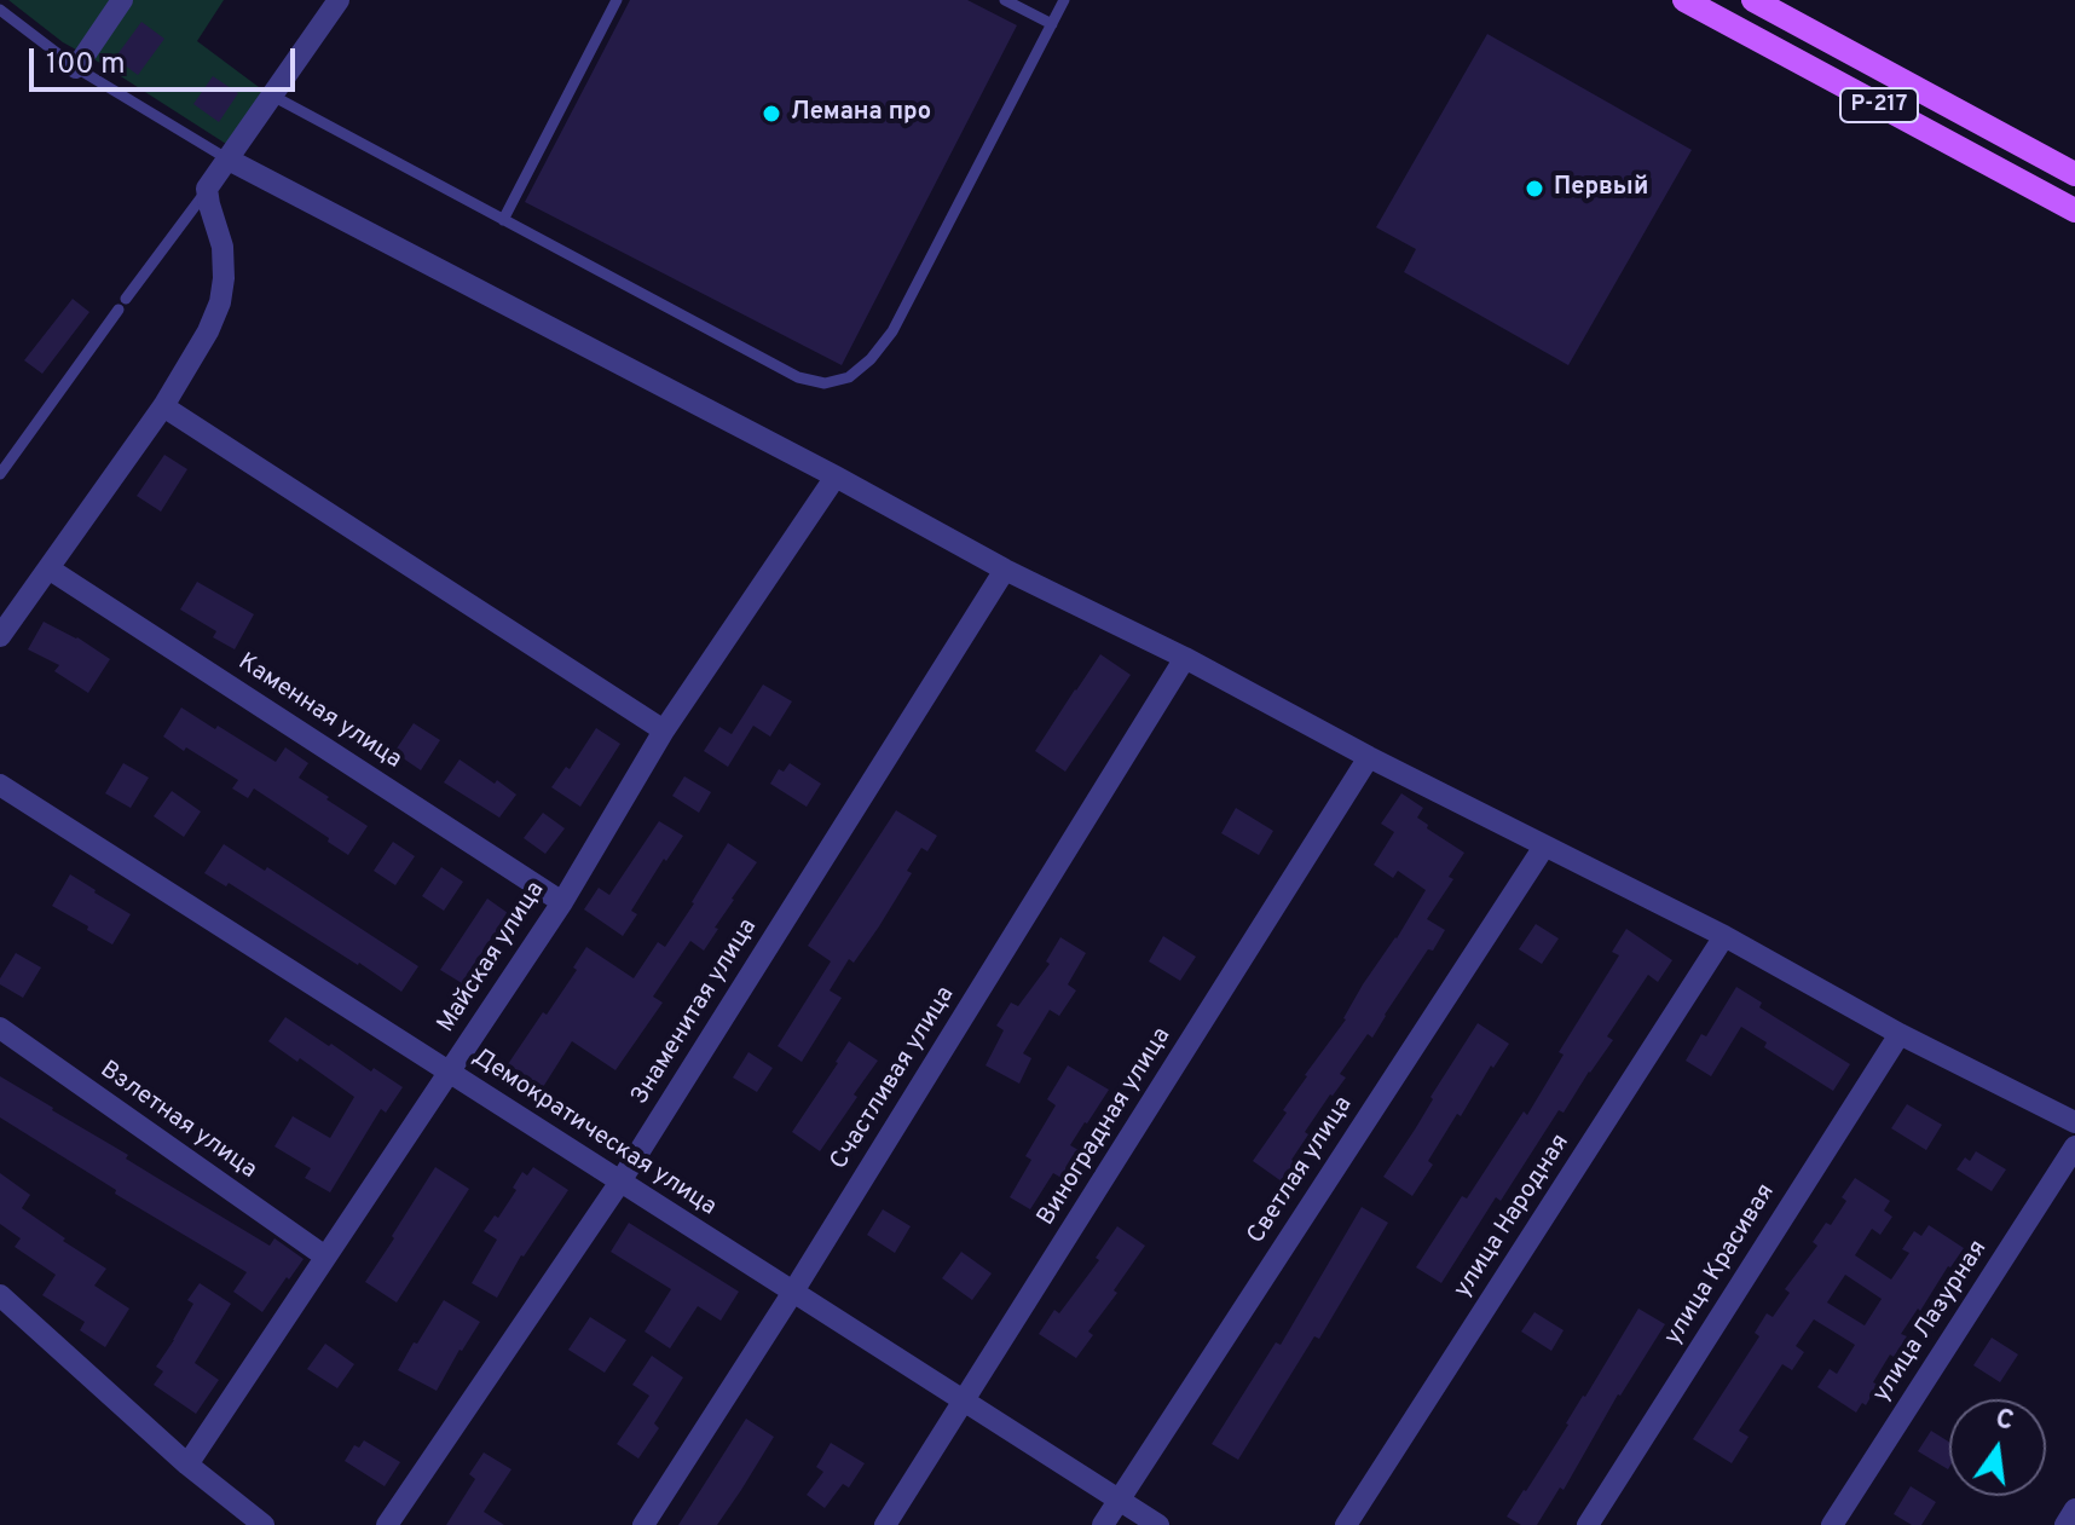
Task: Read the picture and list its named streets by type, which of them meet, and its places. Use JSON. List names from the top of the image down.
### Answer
{
  "streets": {
    "main road": ["Р-217"],
    "street": [
      "Каменная улица",
      "Майская улица",
      "Знаменитая улица",
      "Счастливая улица",
      "Взлетная улица",
      "Виноградная улица",
      "Демократическая улица",
      "Светлая улица",
      "улица Народная",
      "улица Красивая",
      "улица Лазурная"
    ]
  },
  "crossings": [
    ["Каменная улица", "Майская улица"],
    ["Майская улица", "Взлетная улица"],
    ["Майская улица", "Демократическая улица"],
    ["Знаменитая улица", "Демократическая улица"],
    ["Счастливая улица", "Демократическая улица"],
    ["Виноградная улица", "Демократическая улица"],
    ["Демократическая улица", "Светлая улица"]
  ],
  "places": ["Лемана про", "Первый"],
  "scale_bar": "100 m",
  "north": "top"
}
